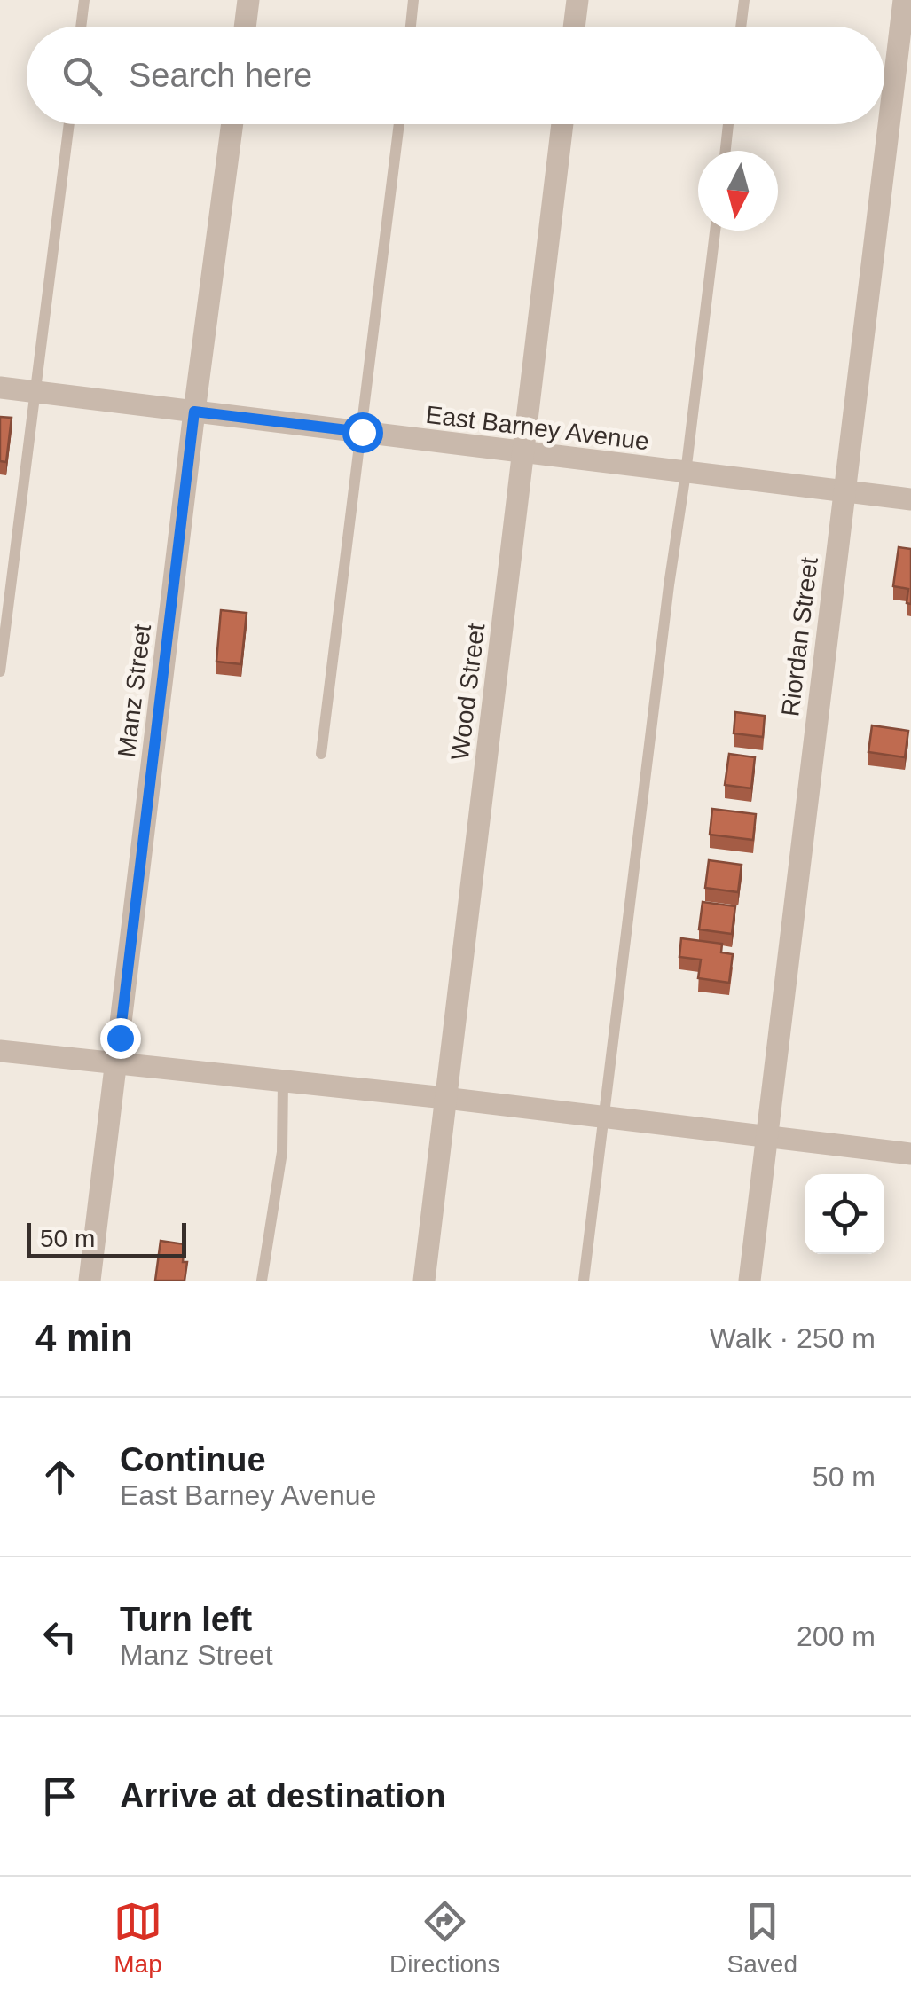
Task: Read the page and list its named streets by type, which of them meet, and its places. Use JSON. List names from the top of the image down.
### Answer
{
  "streets": {
    "street": [
      "East Barney Avenue",
      "Riordan Street",
      "Manz Street",
      "Wood Street"
    ]
  },
  "crossings": [
    ["East Barney Avenue", "Riordan Street"],
    ["East Barney Avenue", "Manz Street"],
    ["East Barney Avenue", "Wood Street"]
  ],
  "scale_bar": "50 m",
  "north": "bottom",
  "page": {
    "search": "Search here",
    "scale": "50 m",
    "heading": ["4 min", "Walk · 250 m"],
    "list": [
      ["Continue", "East Barney Avenue", "50 m"],
      ["Turn left", "Manz Street", "200 m"],
      "Arrive at destination"
    ],
    "nav": ["Map", "Directions", "Saved"]
  }
}
